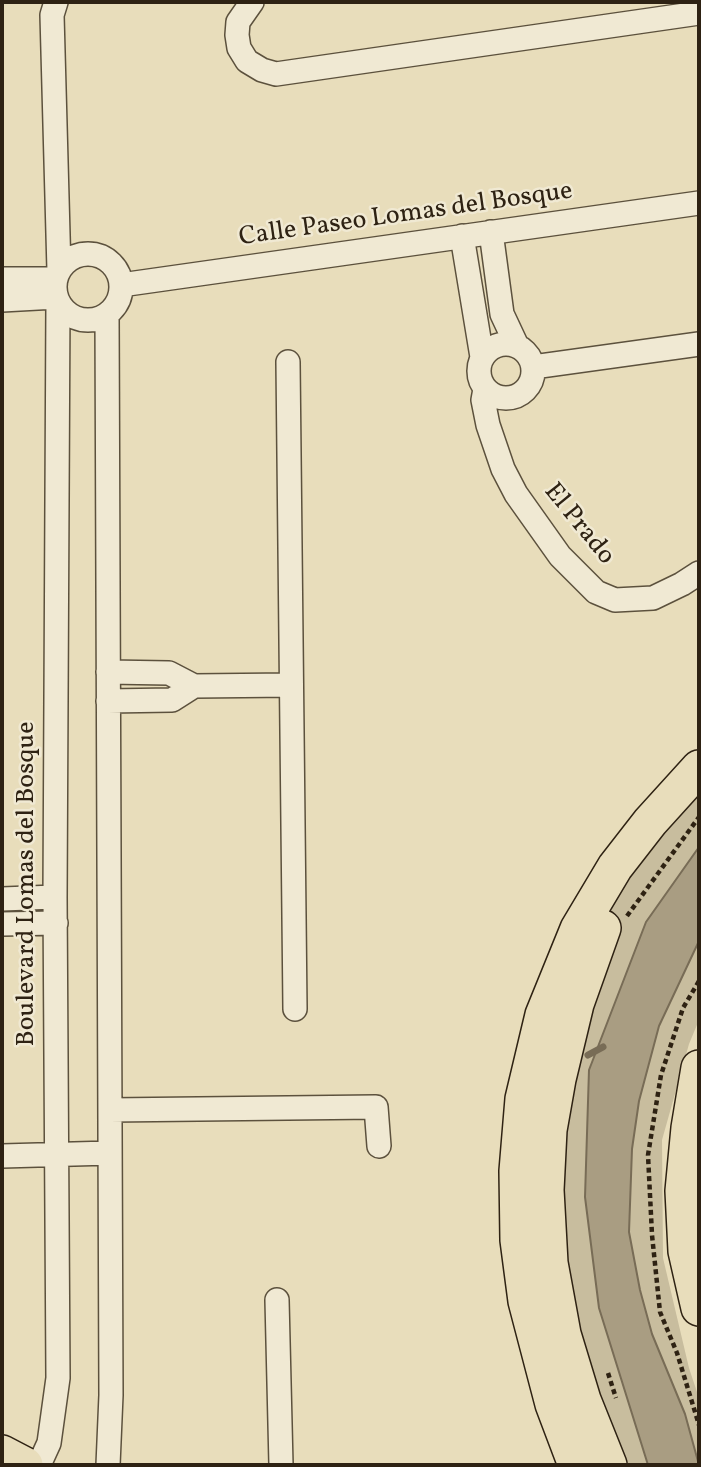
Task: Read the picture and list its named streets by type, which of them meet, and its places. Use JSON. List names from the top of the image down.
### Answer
{
  "streets": {
    "street": ["Calle Paseo Lomas del Bosque", "El Prado", "Boulevard Lomas del Bosque"]
  },
  "crossings": [
    ["Calle Paseo Lomas del Bosque", "Boulevard Lomas del Bosque"]
  ]
}
